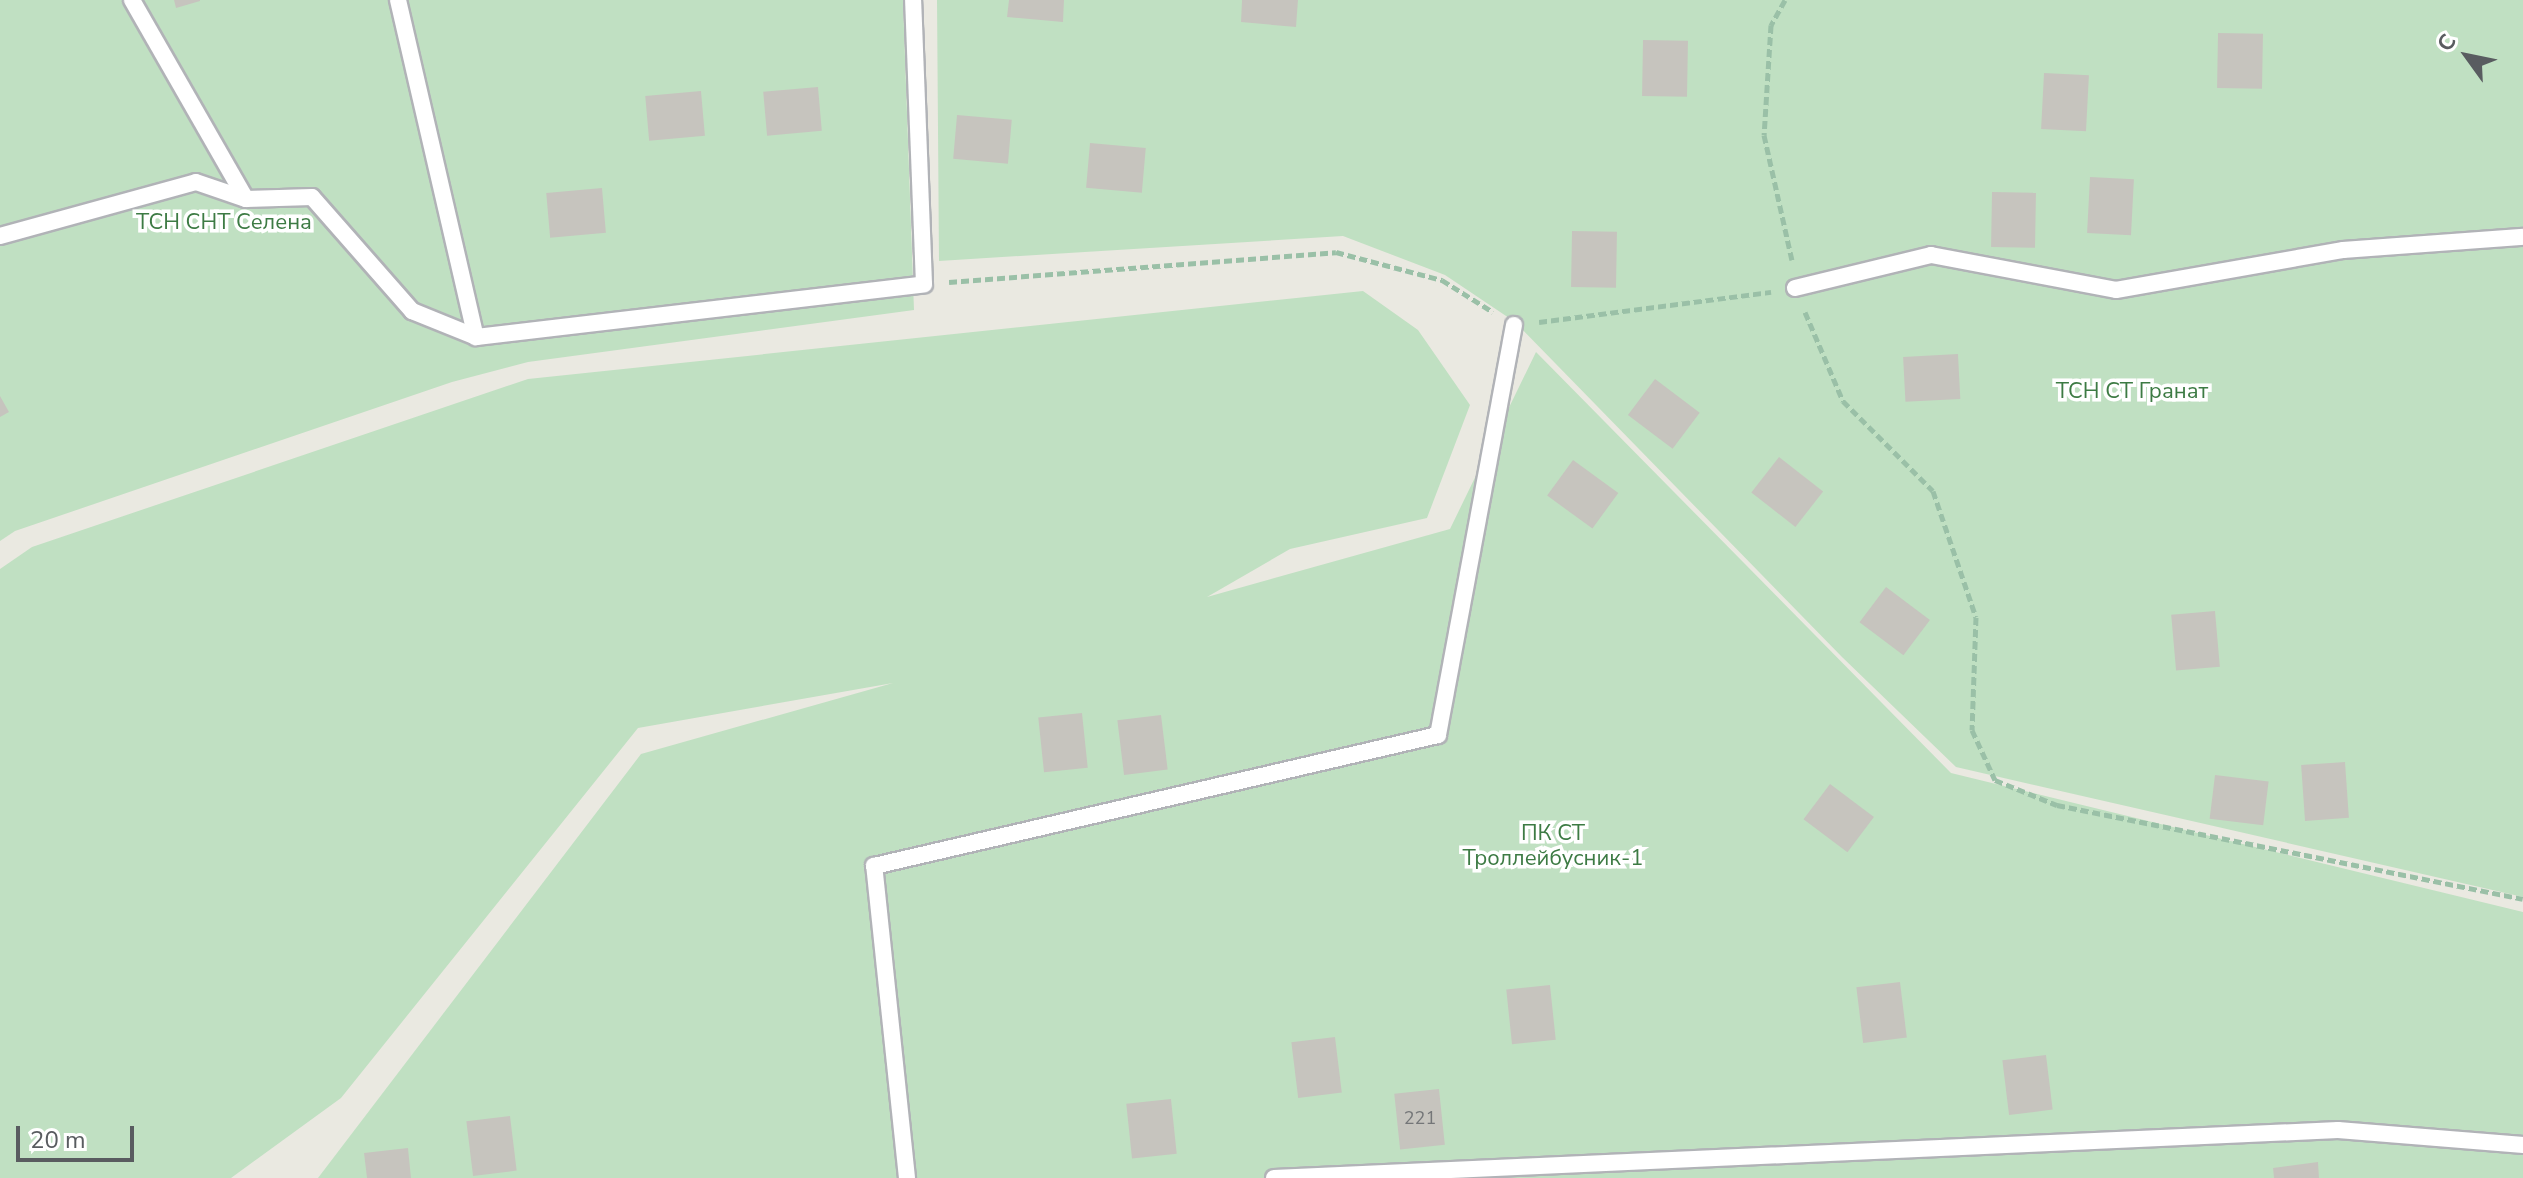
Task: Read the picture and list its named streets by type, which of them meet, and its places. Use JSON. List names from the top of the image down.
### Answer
{
  "parks": ["ТСН СНТ Селена", "ТСН СТ Гранат", "ПК СТ Троллейбусник-1"],
  "house_numbers": ["221"],
  "scale_bar": "20 m",
  "north": "top left"
}
